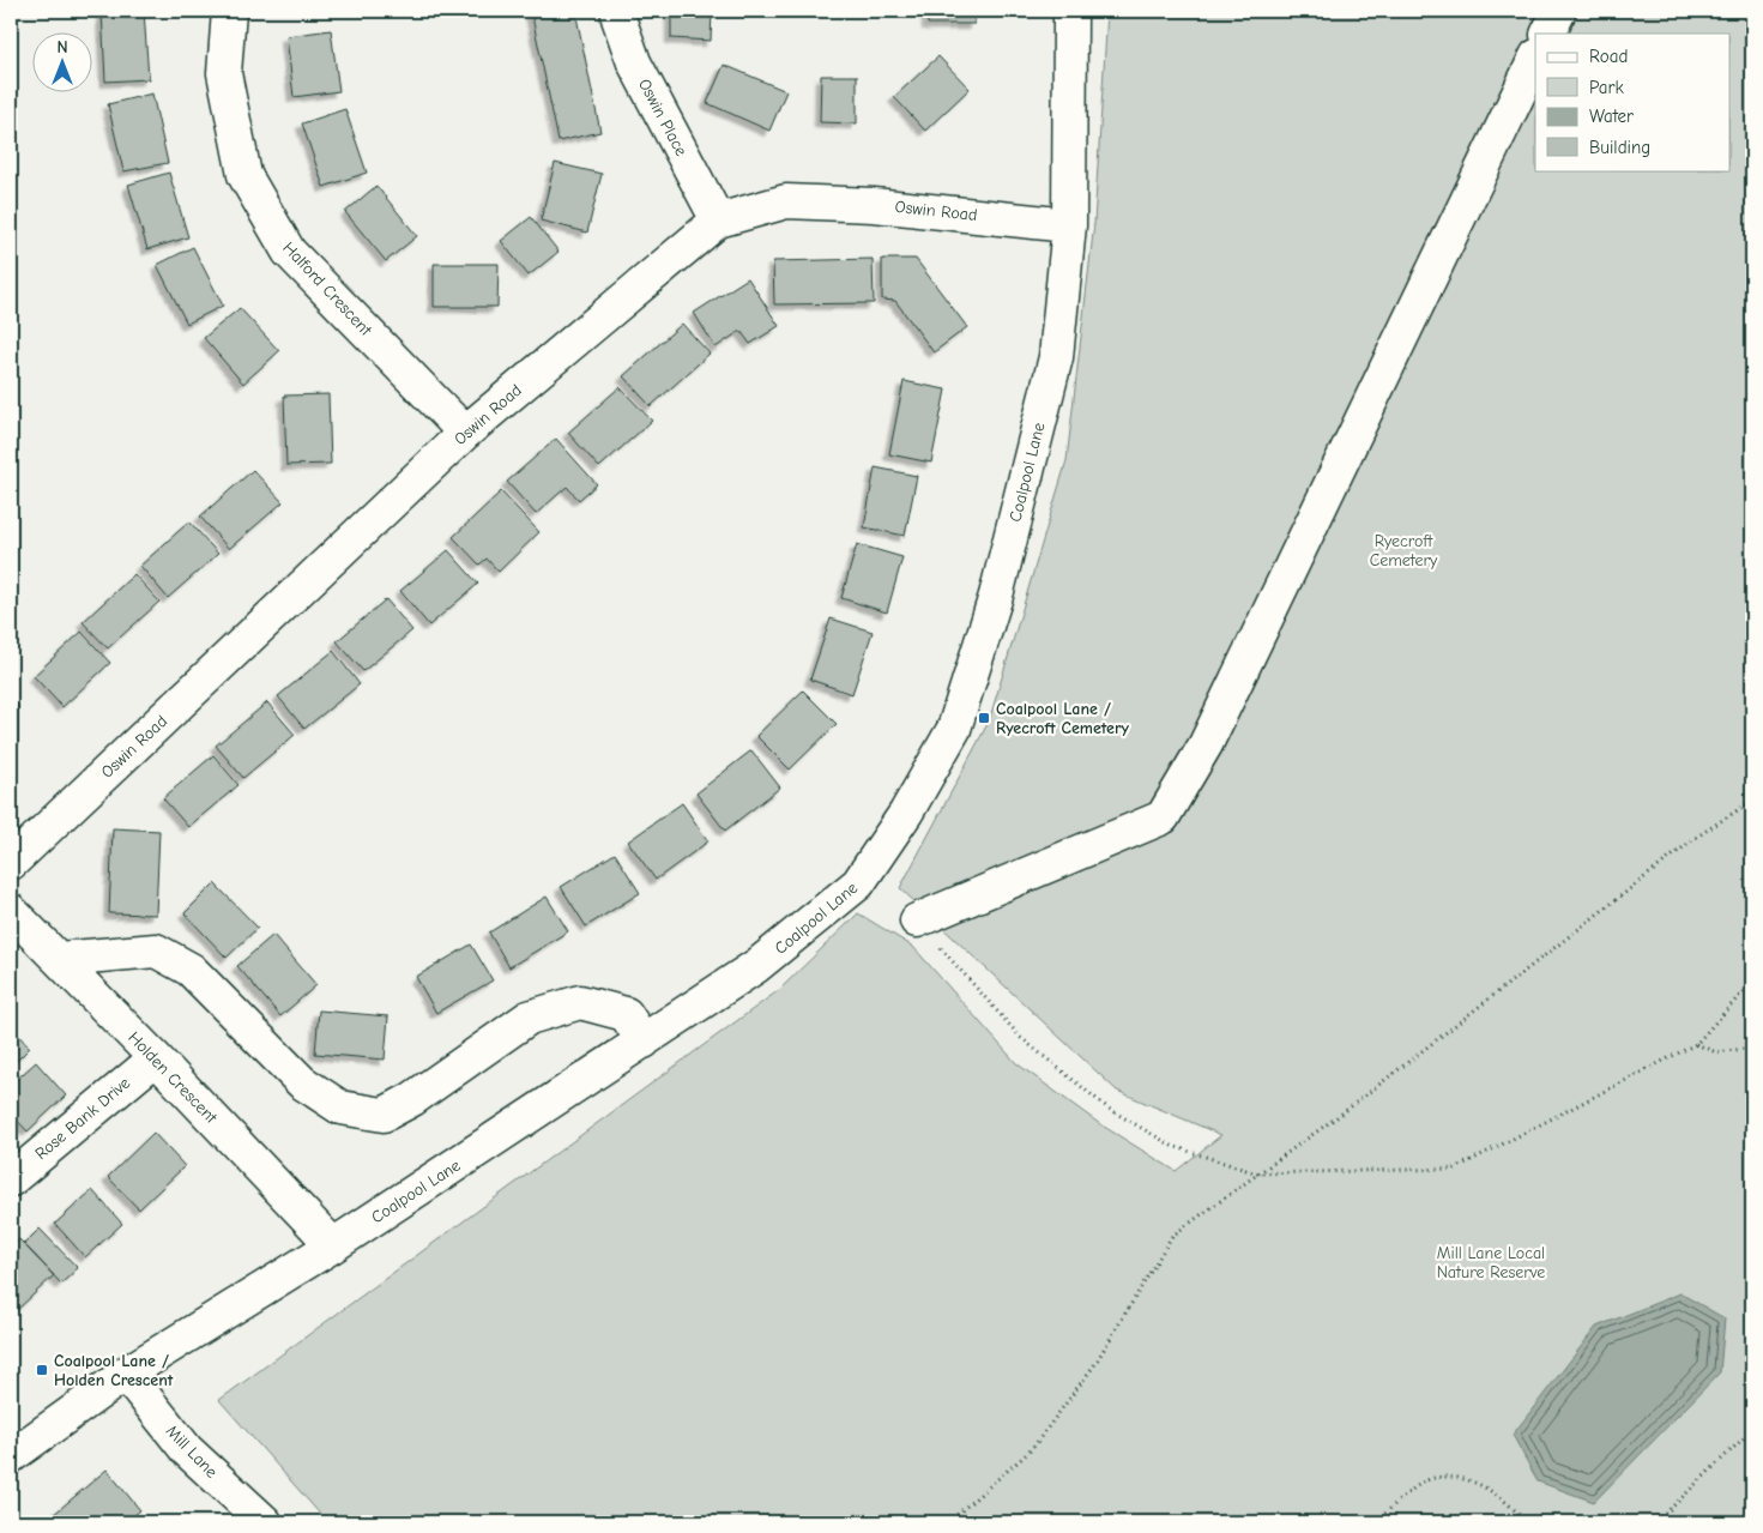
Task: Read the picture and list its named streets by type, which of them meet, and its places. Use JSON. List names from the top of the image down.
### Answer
{
  "streets": {
    "street": [
      "Oswin Place",
      "Oswin Road",
      "Halford Crescent",
      "Coalpool Lane",
      "Holden Crescent",
      "Rose Bank Drive",
      "Mill Lane"
    ]
  },
  "crossings": [
    ["Oswin Place", "Oswin Road"],
    ["Oswin Road", "Halford Crescent"],
    ["Oswin Road", "Coalpool Lane"],
    ["Coalpool Lane", "Holden Crescent"],
    ["Coalpool Lane", "Mill Lane"],
    ["Holden Crescent", "Rose Bank Drive"]
  ],
  "parks": ["Ryecroft Cemetery", "Mill Lane Local Nature Reserve"],
  "places": {
    "transit": ["Coalpool Lane / Ryecroft Cemetery", "Coalpool Lane / Holden Crescent"]
  },
  "legend": [
    "Road",
    "Park",
    "Water",
    "Building"
  ],
  "north": "top"
}
